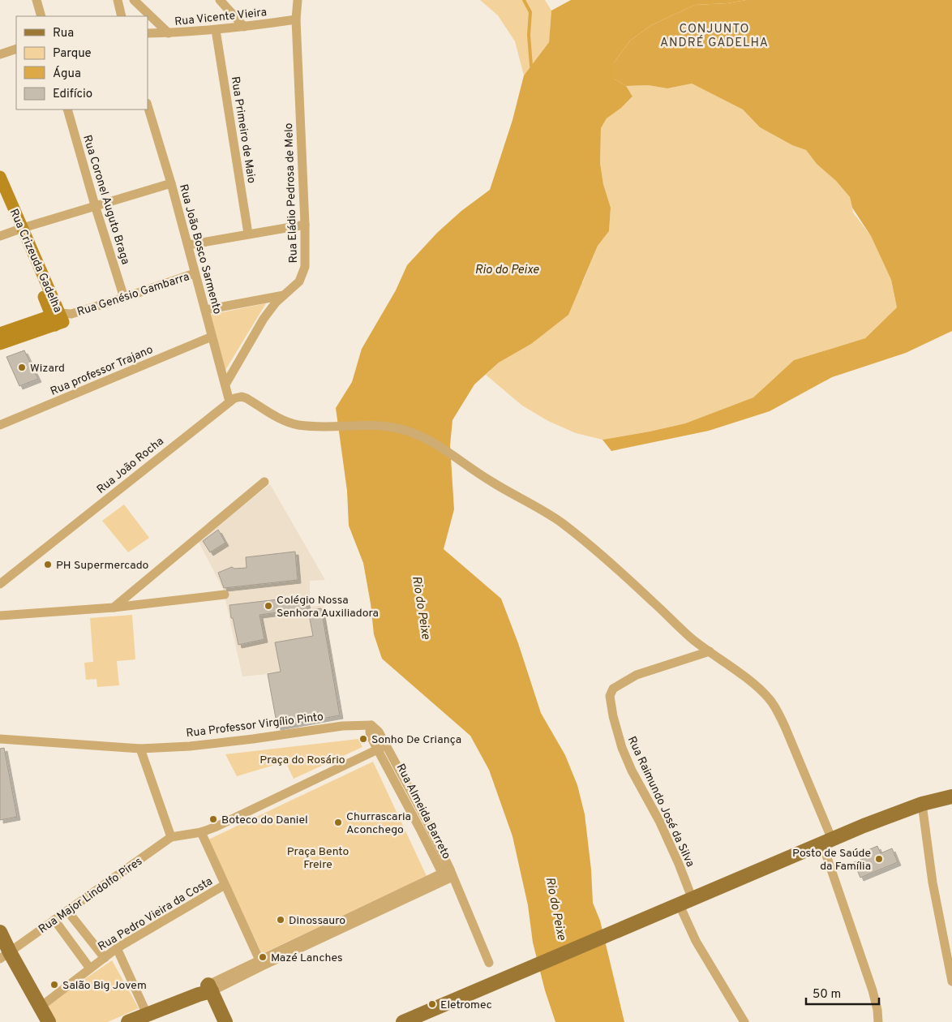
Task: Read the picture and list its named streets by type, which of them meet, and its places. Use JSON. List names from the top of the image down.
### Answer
{
  "streets": {
    "street": [
      "Rua Vicente Vieira",
      "Rua Primeiro de Maio",
      "Rua Eládio Pedrosa de Melo",
      "Rua Coronel Auguto Braga",
      "Rua João Bosco Sarmento",
      "Rua Crizeuda Gadelha",
      "Rua Genésio Gambarra",
      "Rua professor Trajano",
      "Rua João Rocha",
      "Rua Professor Virgílio Pinto",
      "Rua Raimundo José da Silva",
      "Rua Almeida Barreto",
      "Rua Major Lindolfo Pires",
      "Rua Pedro Vieira da Costa"
    ]
  },
  "crossings": [
    ["Rua Vicente Vieira", "Rua Primeiro de Maio"],
    ["Rua Vicente Vieira", "Rua Eládio Pedrosa de Melo"],
    ["Rua Eládio Pedrosa de Melo", "Rua João Bosco Sarmento"],
    ["Rua Coronel Auguto Braga", "Rua Genésio Gambarra"],
    ["Rua João Bosco Sarmento", "Rua Genésio Gambarra"],
    ["Rua João Bosco Sarmento", "Rua professor Trajano"],
    ["Rua João Bosco Sarmento", "Rua João Rocha"],
    ["Rua Crizeuda Gadelha", "Rua Genésio Gambarra"],
    ["Rua Professor Virgílio Pinto", "Rua Almeida Barreto"]
  ],
  "districts": ["CONJUNTO ANDRÉ GADELHA"],
  "water": ["Rio do Peixe"],
  "parks": ["Praça do Rosário", "Praça Bento Freire"],
  "places": [
    "Wizard",
    "PH Supermercado",
    "Colégio Nossa Senhora Auxiliadora",
    "Sonho De Criança",
    "Boteco do Daniel",
    "Churrascaria Aconchego",
    "Posto de Saúde da Família",
    "Dinossauro",
    "Mazé Lanches",
    "Salão Big Jovem",
    "Eletromec"
  ],
  "legend": [
    "Rua",
    "Parque",
    "Água",
    "Edifício"
  ],
  "scale_bar": "50 m"
}
